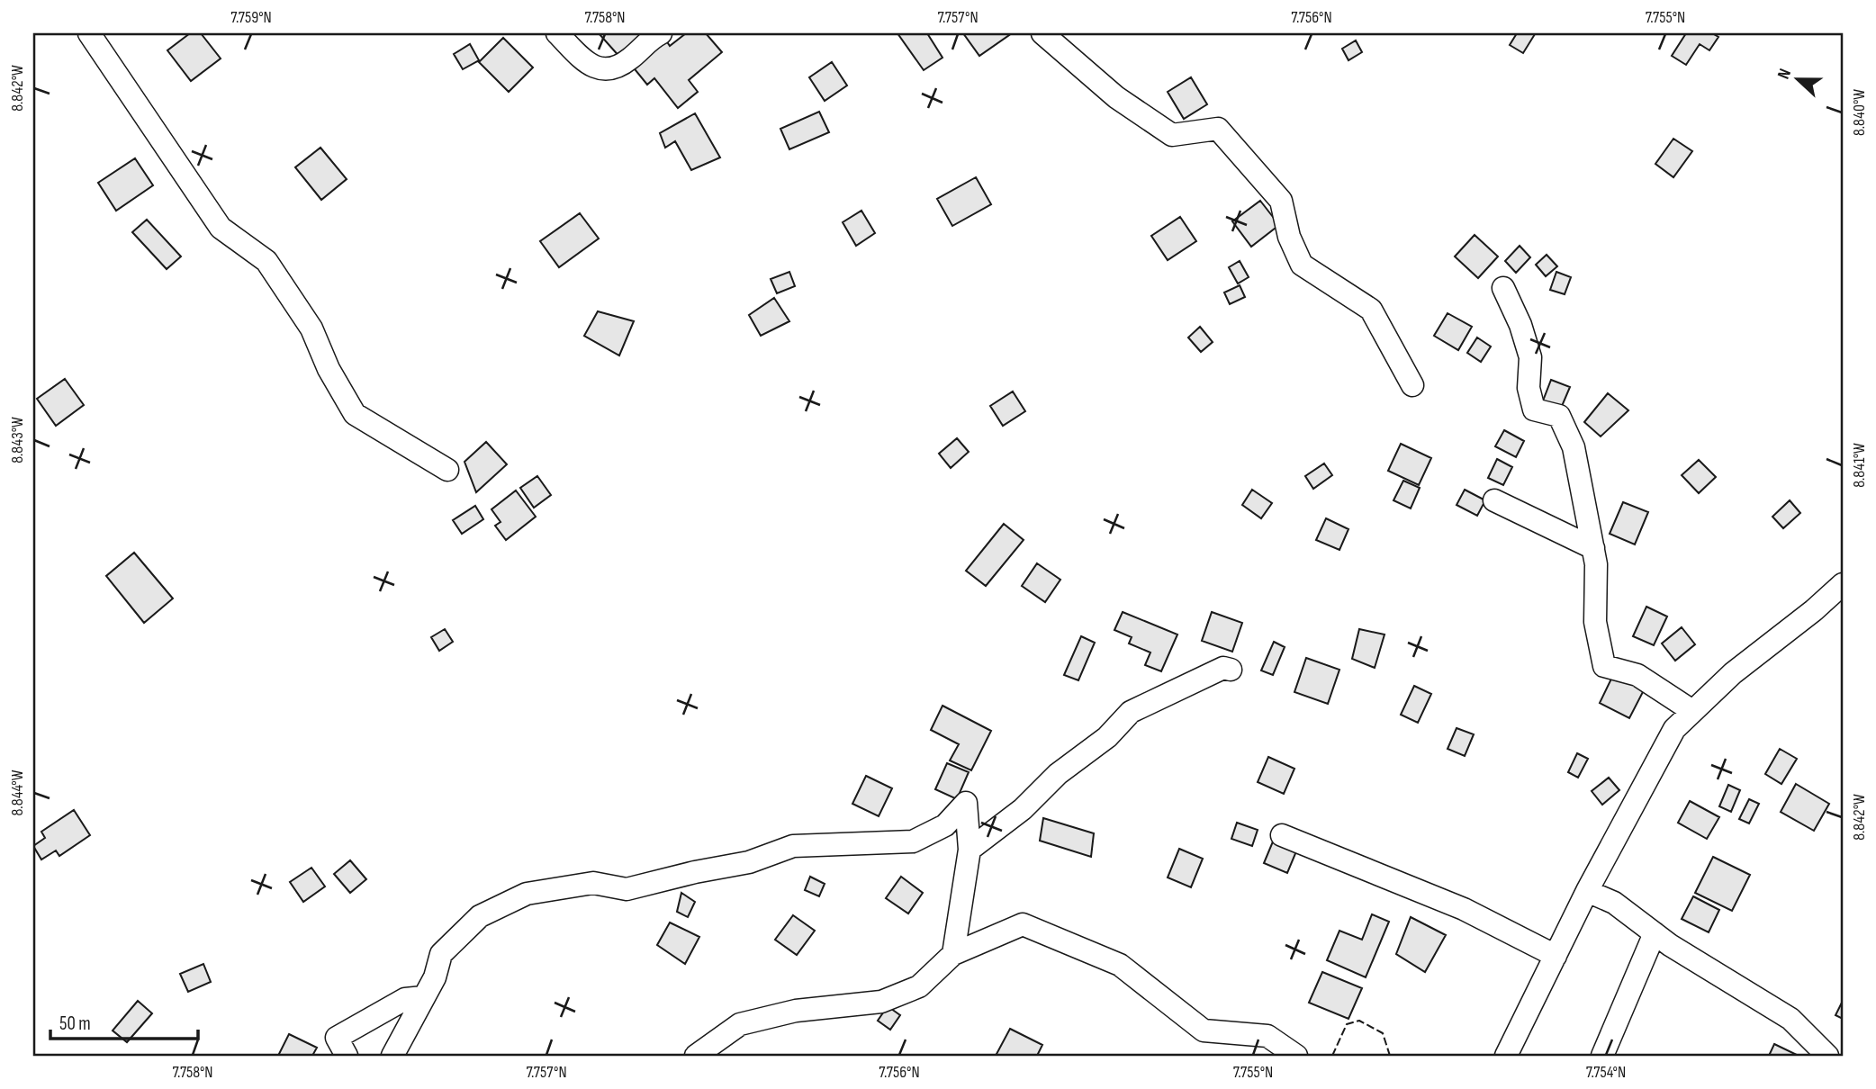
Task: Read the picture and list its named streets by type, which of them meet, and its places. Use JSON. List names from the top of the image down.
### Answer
{
  "scale_bar": "50 m",
  "north": "left",
  "coordinates": [
    "7.759°N",
    "7.758°N",
    "7.757°N",
    "7.756°N",
    "7.755°N",
    "8.842°W",
    "8.840°W",
    "8.843°W",
    "8.841°W",
    "8.844°W",
    "7.754°N"
  ]
}
